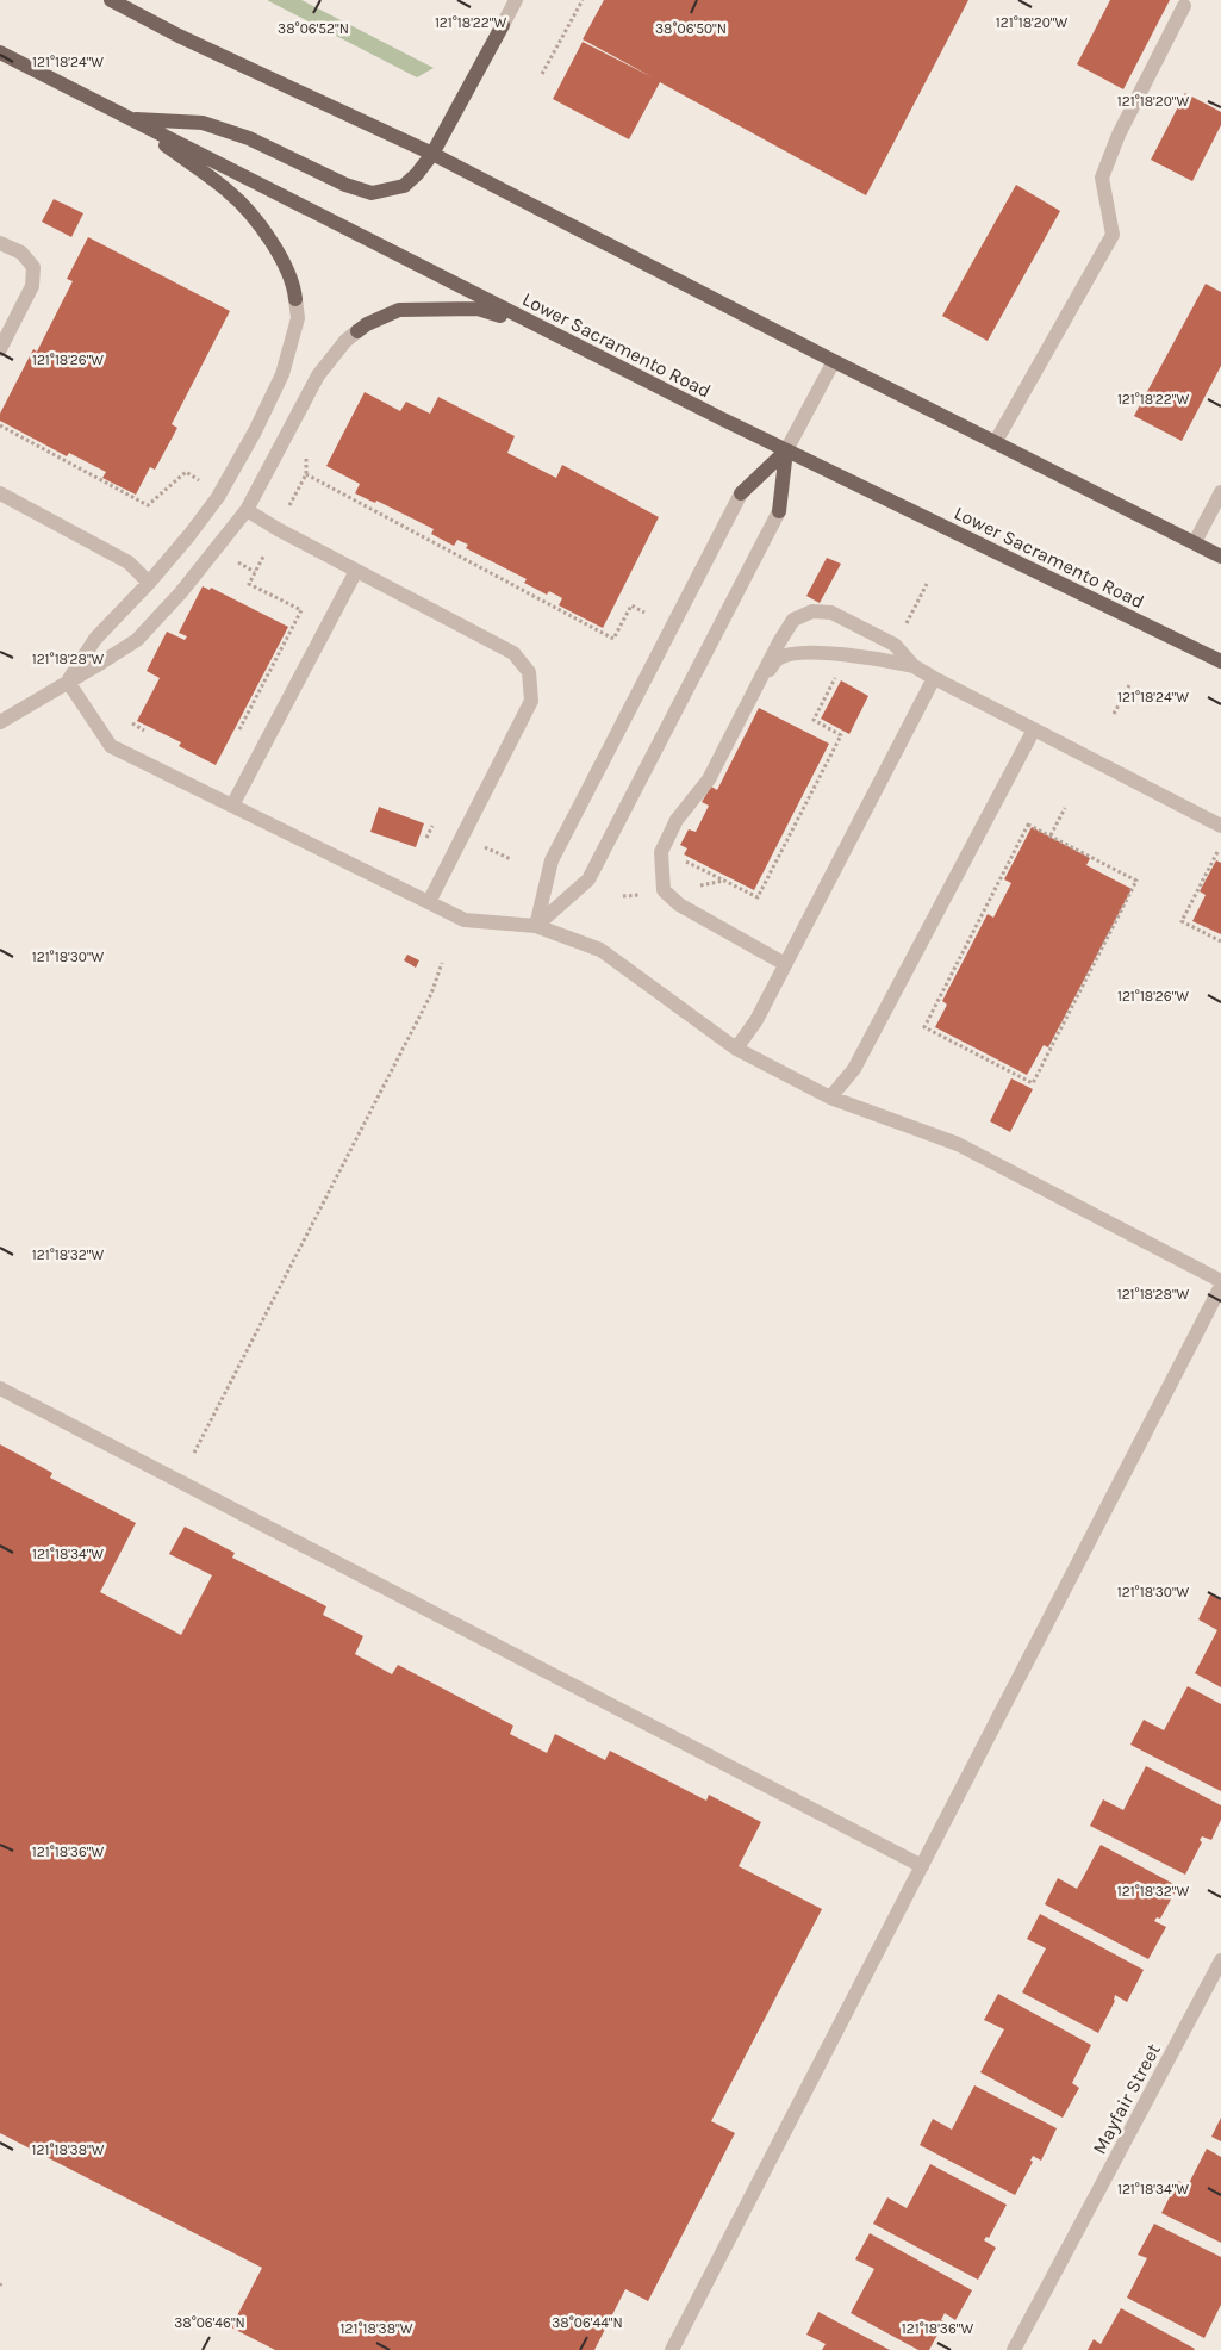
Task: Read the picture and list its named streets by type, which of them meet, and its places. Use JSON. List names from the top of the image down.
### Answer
{
  "streets": {
    "main road": ["Lower Sacramento Road"],
    "street": ["Mayfair Street"]
  },
  "coordinates": [
    "121°18'22\"W",
    "121°18'20\"W",
    "38°06'52\"N",
    "38°06'50\"N",
    "121°18'24\"W",
    "121°18'26\"W",
    "121°18'28\"W",
    "121°18'30\"W",
    "121°18'32\"W",
    "121°18'34\"W",
    "121°18'36\"W",
    "121°18'38\"W",
    "38°06'46\"N",
    "38°06'44\"N"
  ]
}
